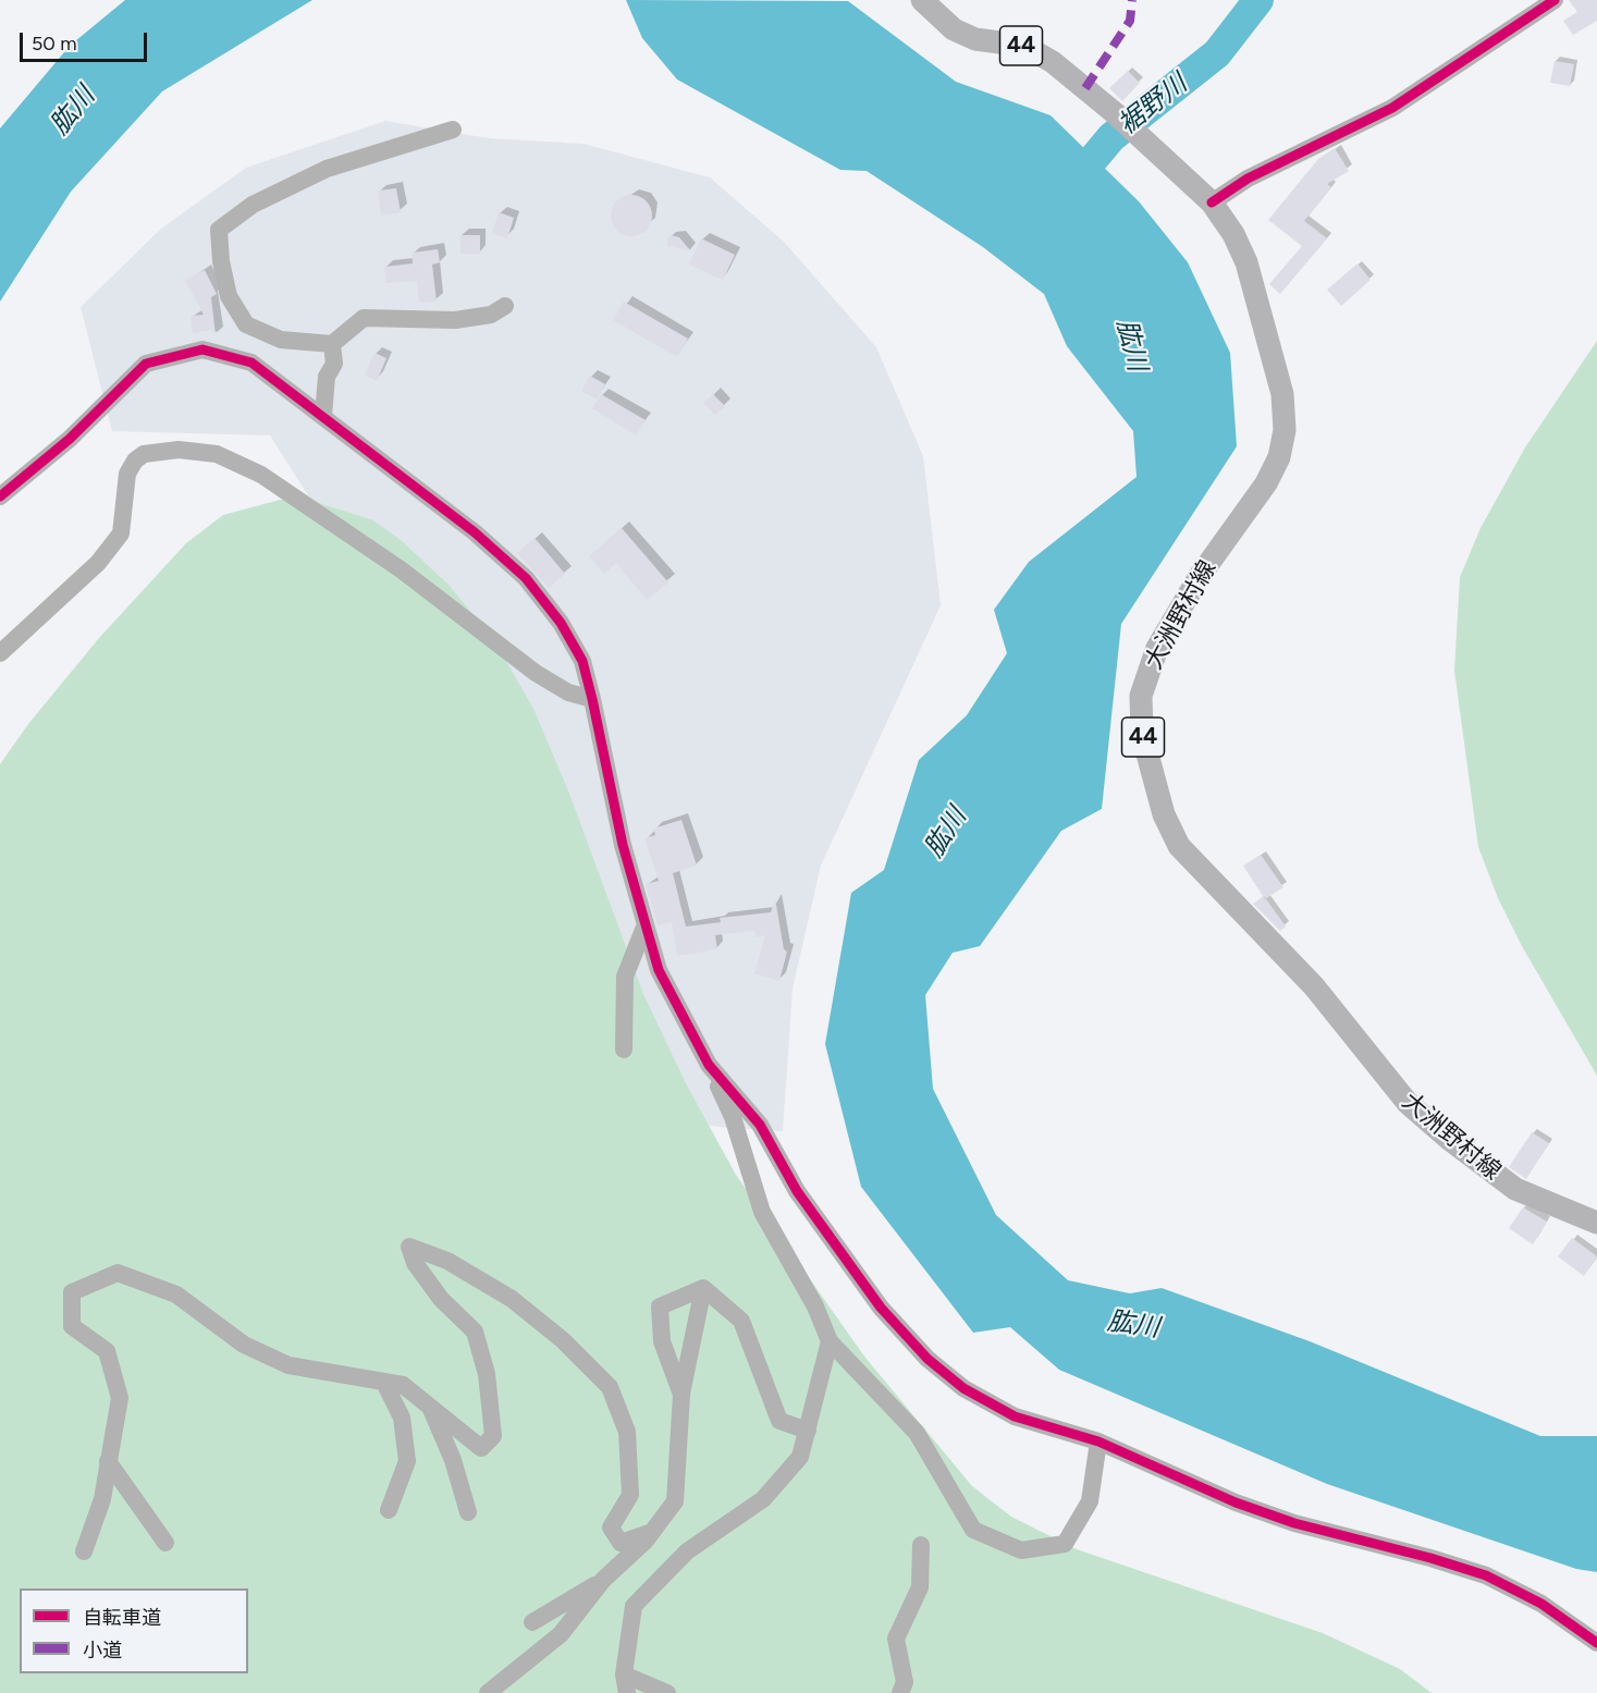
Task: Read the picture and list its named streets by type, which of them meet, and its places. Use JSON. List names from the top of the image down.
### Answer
{
  "streets": {
    "main road": ["44", "大洲野村線"]
  },
  "water": ["裾野川", "肱川"],
  "legend": ["自転車道", "小道"],
  "scale_bar": "50 m"
}
